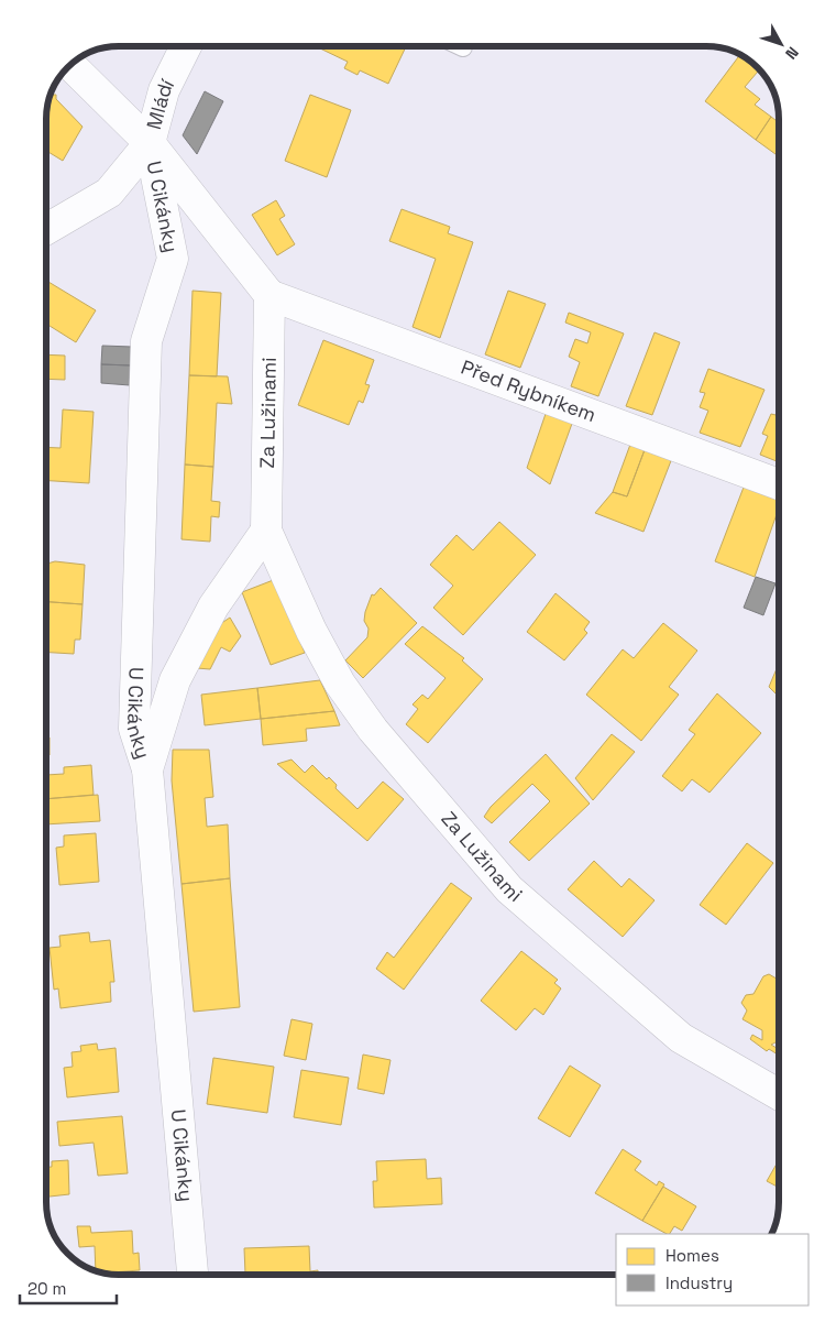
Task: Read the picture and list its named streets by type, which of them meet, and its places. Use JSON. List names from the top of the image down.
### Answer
{
  "streets": {
    "street": [
      "Mládí",
      "U Cikánky",
      "Před Rybníkem",
      "Za Lužinami"
    ]
  },
  "crossings": [
    ["Mládí", "U Cikánky"],
    ["Před Rybníkem", "Za Lužinami"]
  ],
  "legend": ["Homes", "Industry"],
  "scale_bar": "20 m",
  "north": "bottom right"
}
